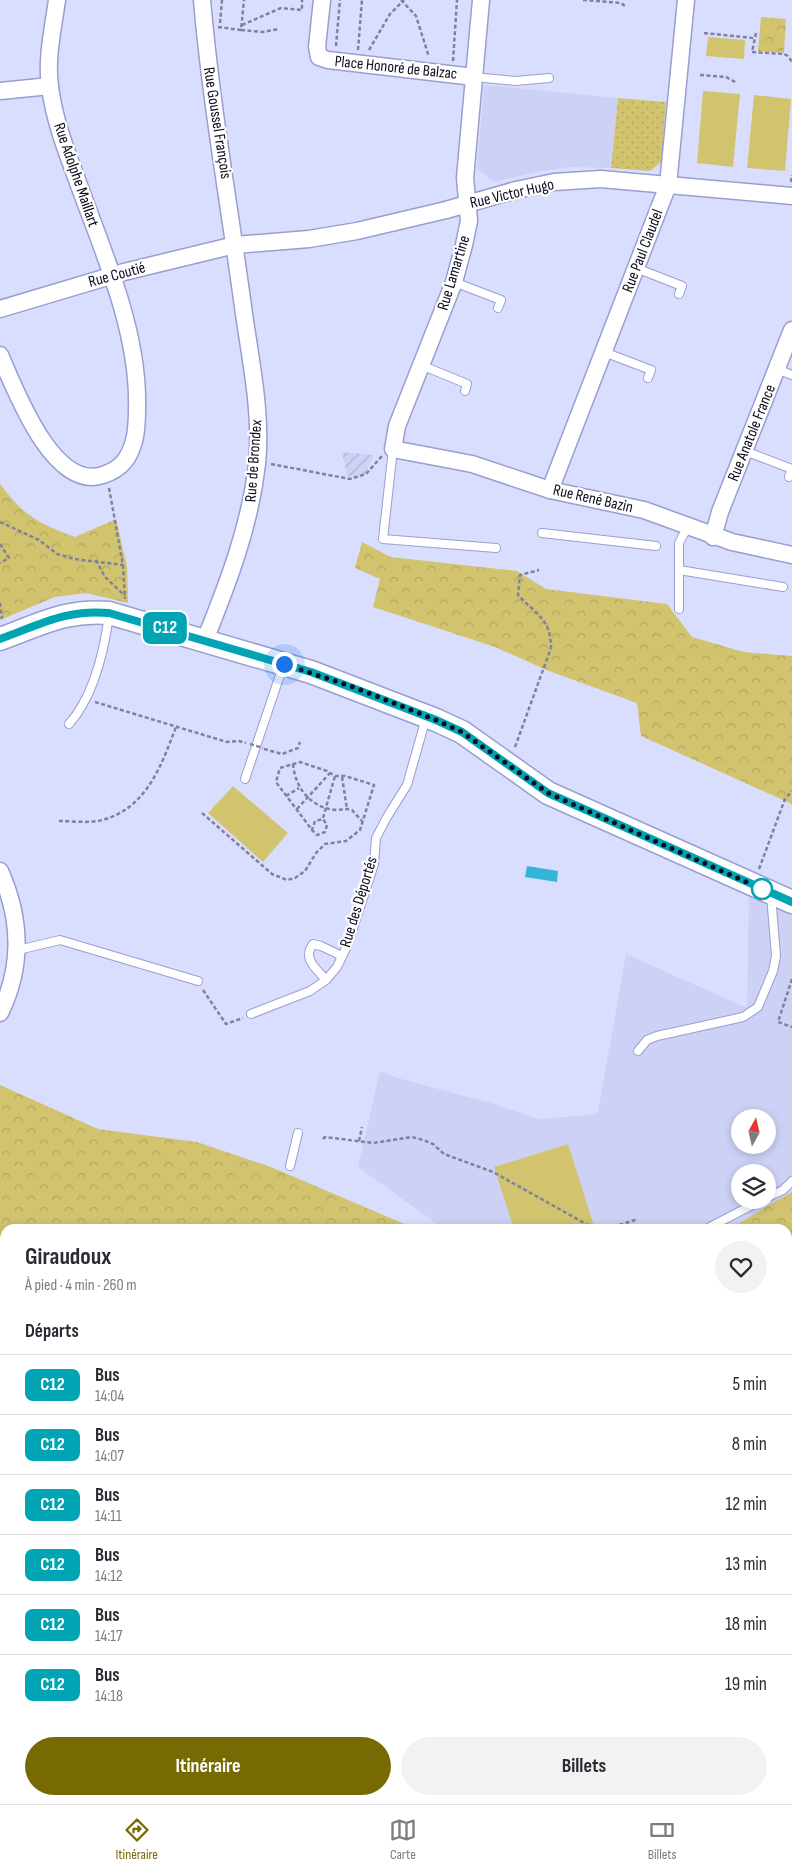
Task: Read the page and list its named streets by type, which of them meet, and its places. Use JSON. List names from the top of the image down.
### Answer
{
  "streets": {
    "street": [
      "Place Honoré de Balzac",
      "Rue Goussel François",
      "Rue Adolphe Maillart",
      "Rue Victor Hugo",
      "Rue Paul Claudel",
      "Rue Lamartine",
      "Rue Coutié",
      "Rue Anatole France",
      "Rue de Brondex",
      "Rue René Bazin"
    ],
    "lane": ["Rue des Déportés"]
  },
  "crossings": [
    ["Place Honoré de Balzac", "Rue Lamartine"],
    ["Rue Goussel François", "Rue Victor Hugo"],
    ["Rue Goussel François", "Rue Coutié"],
    ["Rue Goussel François", "Rue de Brondex"],
    ["Rue Adolphe Maillart", "Rue Coutié"],
    ["Rue Victor Hugo", "Rue Paul Claudel"],
    ["Rue Victor Hugo", "Rue Lamartine"],
    ["Rue Victor Hugo", "Rue Coutié"],
    ["Rue Victor Hugo", "Rue de Brondex"],
    ["Rue Paul Claudel", "Rue René Bazin"],
    ["Rue Lamartine", "Rue René Bazin"],
    ["Rue Coutié", "Rue de Brondex"],
    ["Rue Anatole France", "Rue René Bazin"]
  ],
  "lines": ["bus line C12"],
  "north": "top",
  "page": {
    "on_map": "C12",
    "heading": [
      ["Giraudoux", "À pied · 4 min · 260 m"],
      "Départs"
    ],
    "list": [
      {
        "mark": "C12",
        "name": "Bus",
        "note": "14:04",
        "value": "5 min"
      },
      {
        "mark": "C12",
        "name": "Bus",
        "note": "14:07",
        "value": "8 min"
      },
      {
        "mark": "C12",
        "name": "Bus",
        "note": "14:11",
        "value": "12 min"
      },
      {
        "mark": "C12",
        "name": "Bus",
        "note": "14:12",
        "value": "13 min"
      },
      {
        "mark": "C12",
        "name": "Bus",
        "note": "14:17",
        "value": "18 min"
      },
      {
        "mark": "C12",
        "name": "Bus",
        "note": "14:18",
        "value": "19 min"
      }
    ],
    "buttons": ["Itinéraire", "Billets"],
    "tabs": ["Itinéraire", "Carte", "Billets"]
  }
}
